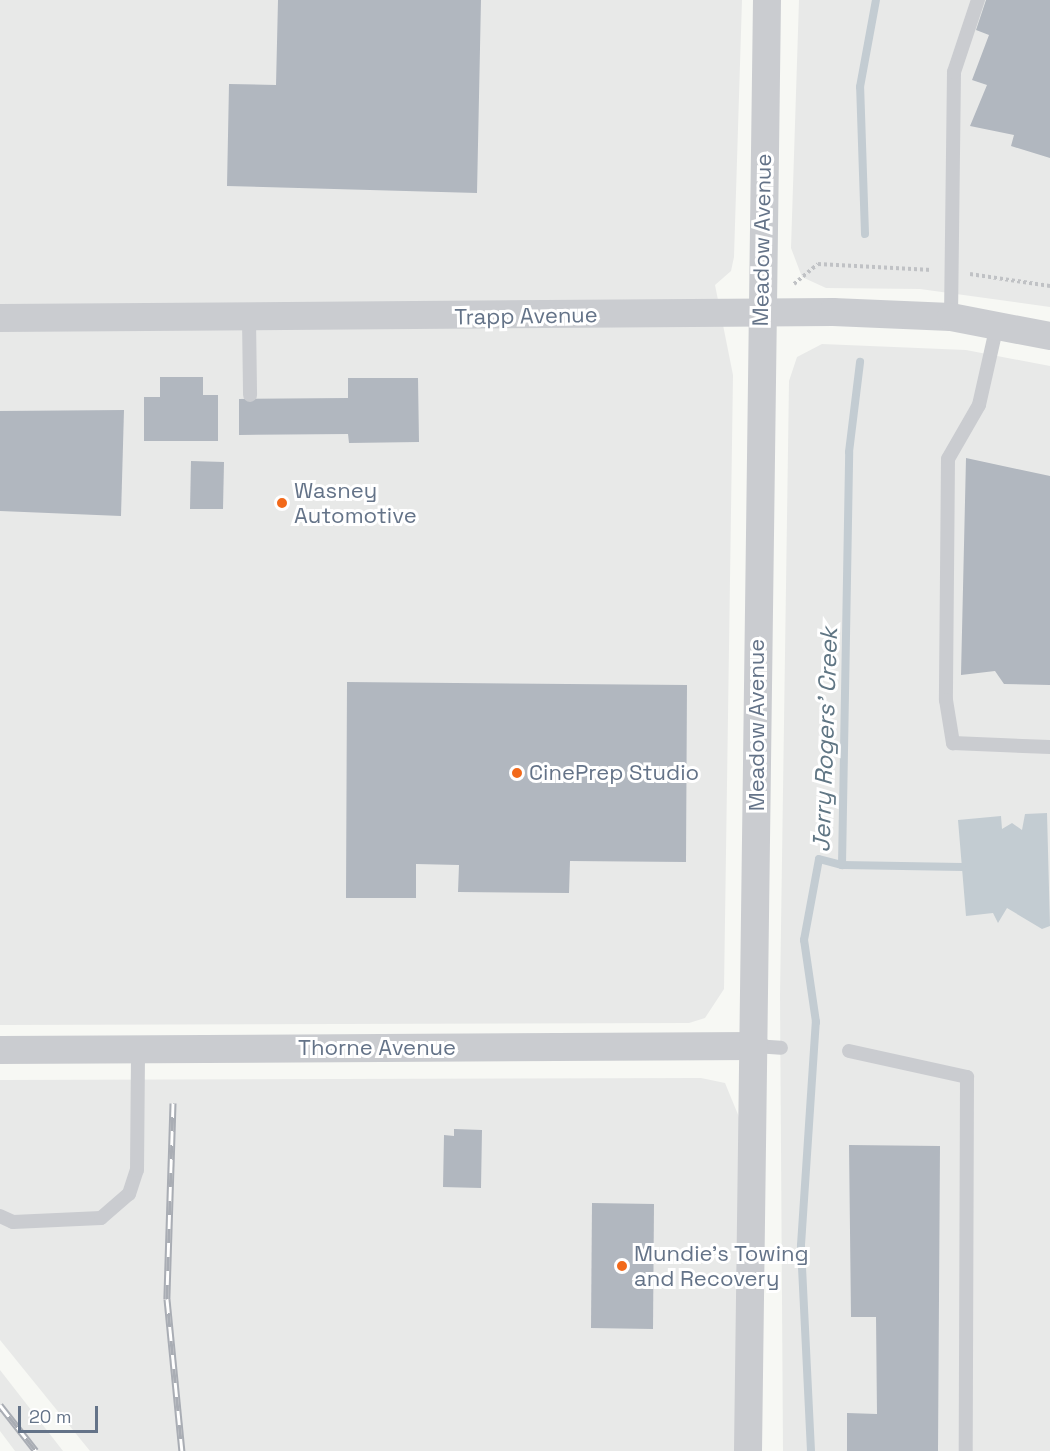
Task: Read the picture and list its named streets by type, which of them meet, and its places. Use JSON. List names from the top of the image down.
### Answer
{
  "streets": {
    "street": ["Meadow Avenue", "Trapp Avenue", "Thorne Avenue"]
  },
  "crossings": [
    ["Meadow Avenue", "Trapp Avenue"],
    ["Meadow Avenue", "Thorne Avenue"]
  ],
  "water": ["Jerry Rogers' Creek"],
  "places": ["Wasney Automotive", "CinePrep Studio", "Mundie's Towing and Recovery"],
  "scale_bar": "20 m"
}
